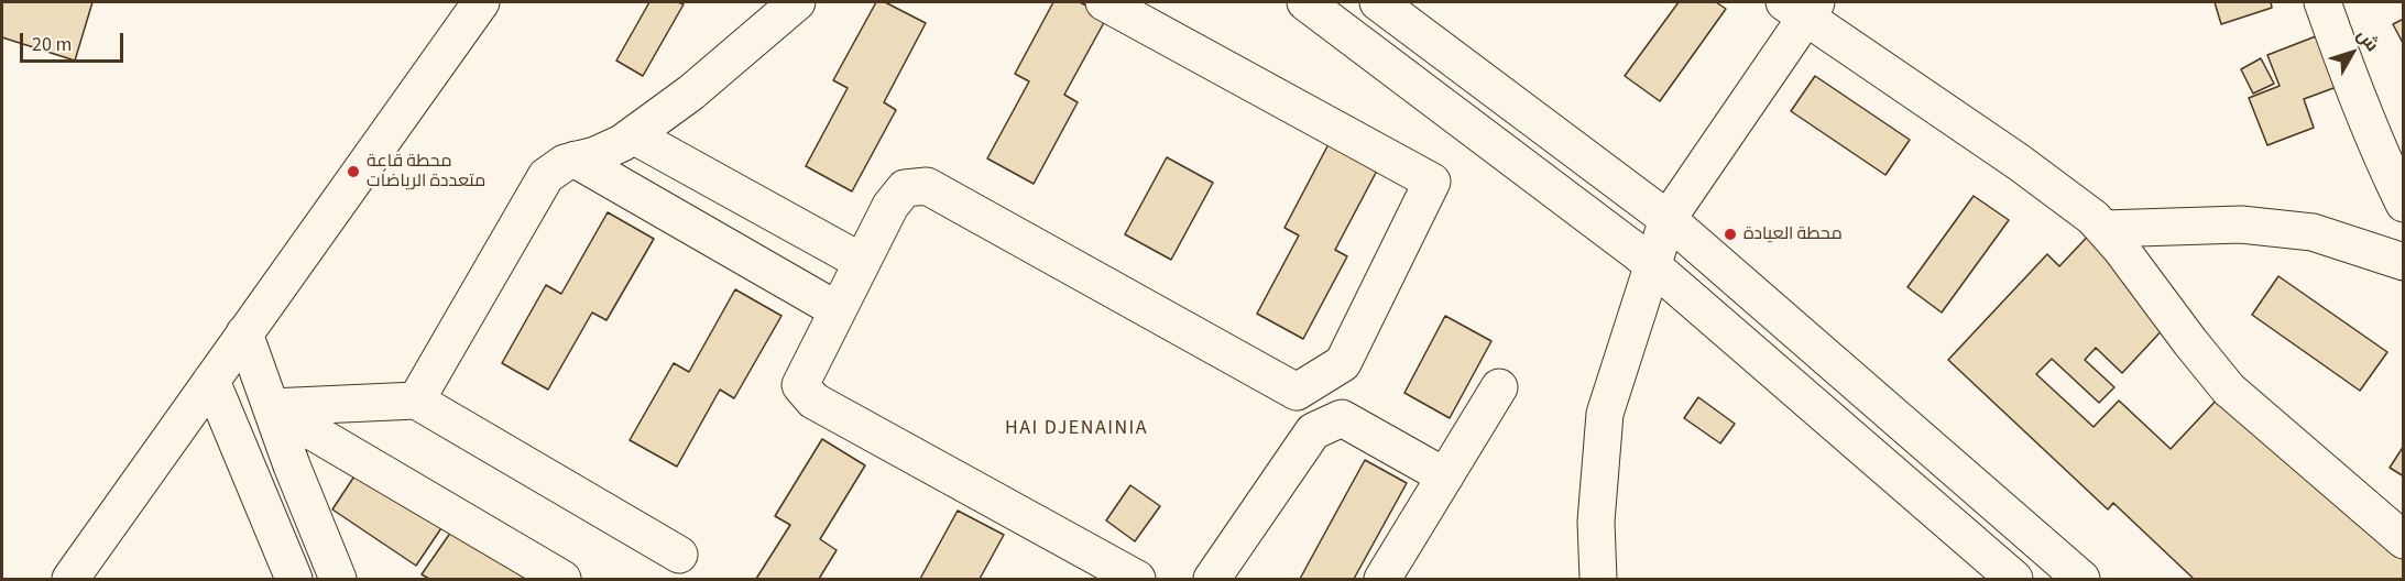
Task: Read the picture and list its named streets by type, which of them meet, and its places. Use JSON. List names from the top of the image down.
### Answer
{
  "districts": ["HAI DJENAINIA"],
  "places": ["محطة قاعة متعددة الرياضات", "محطة العيادة"],
  "scale_bar": "20 m",
  "north": "top right"
}
